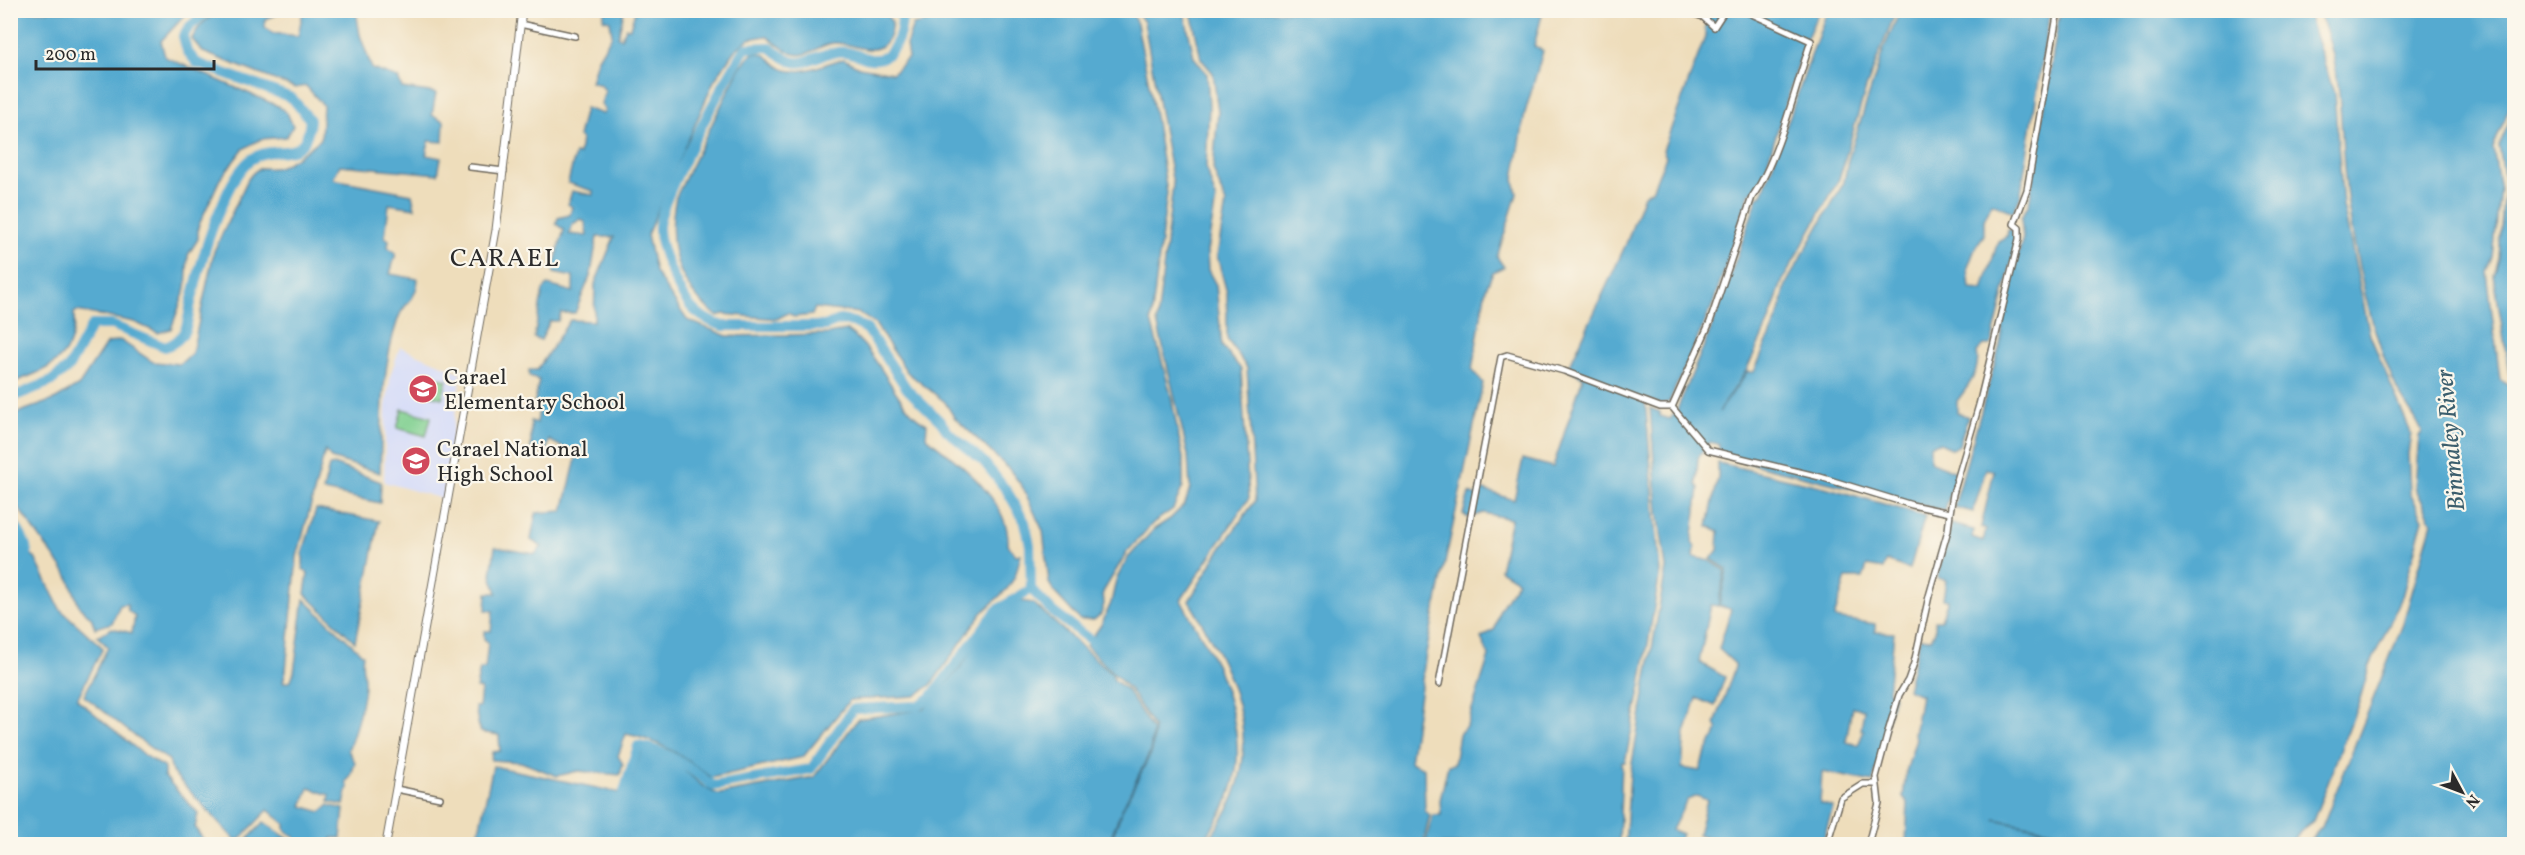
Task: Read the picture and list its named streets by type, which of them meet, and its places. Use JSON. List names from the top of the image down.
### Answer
{
  "districts": ["CARAEL"],
  "water": ["Binmaley River"],
  "places": {
    "school or university": ["Carael Elementary School", "Carael National High School"]
  },
  "scale_bar": "200 m",
  "north": "bottom right"
}
